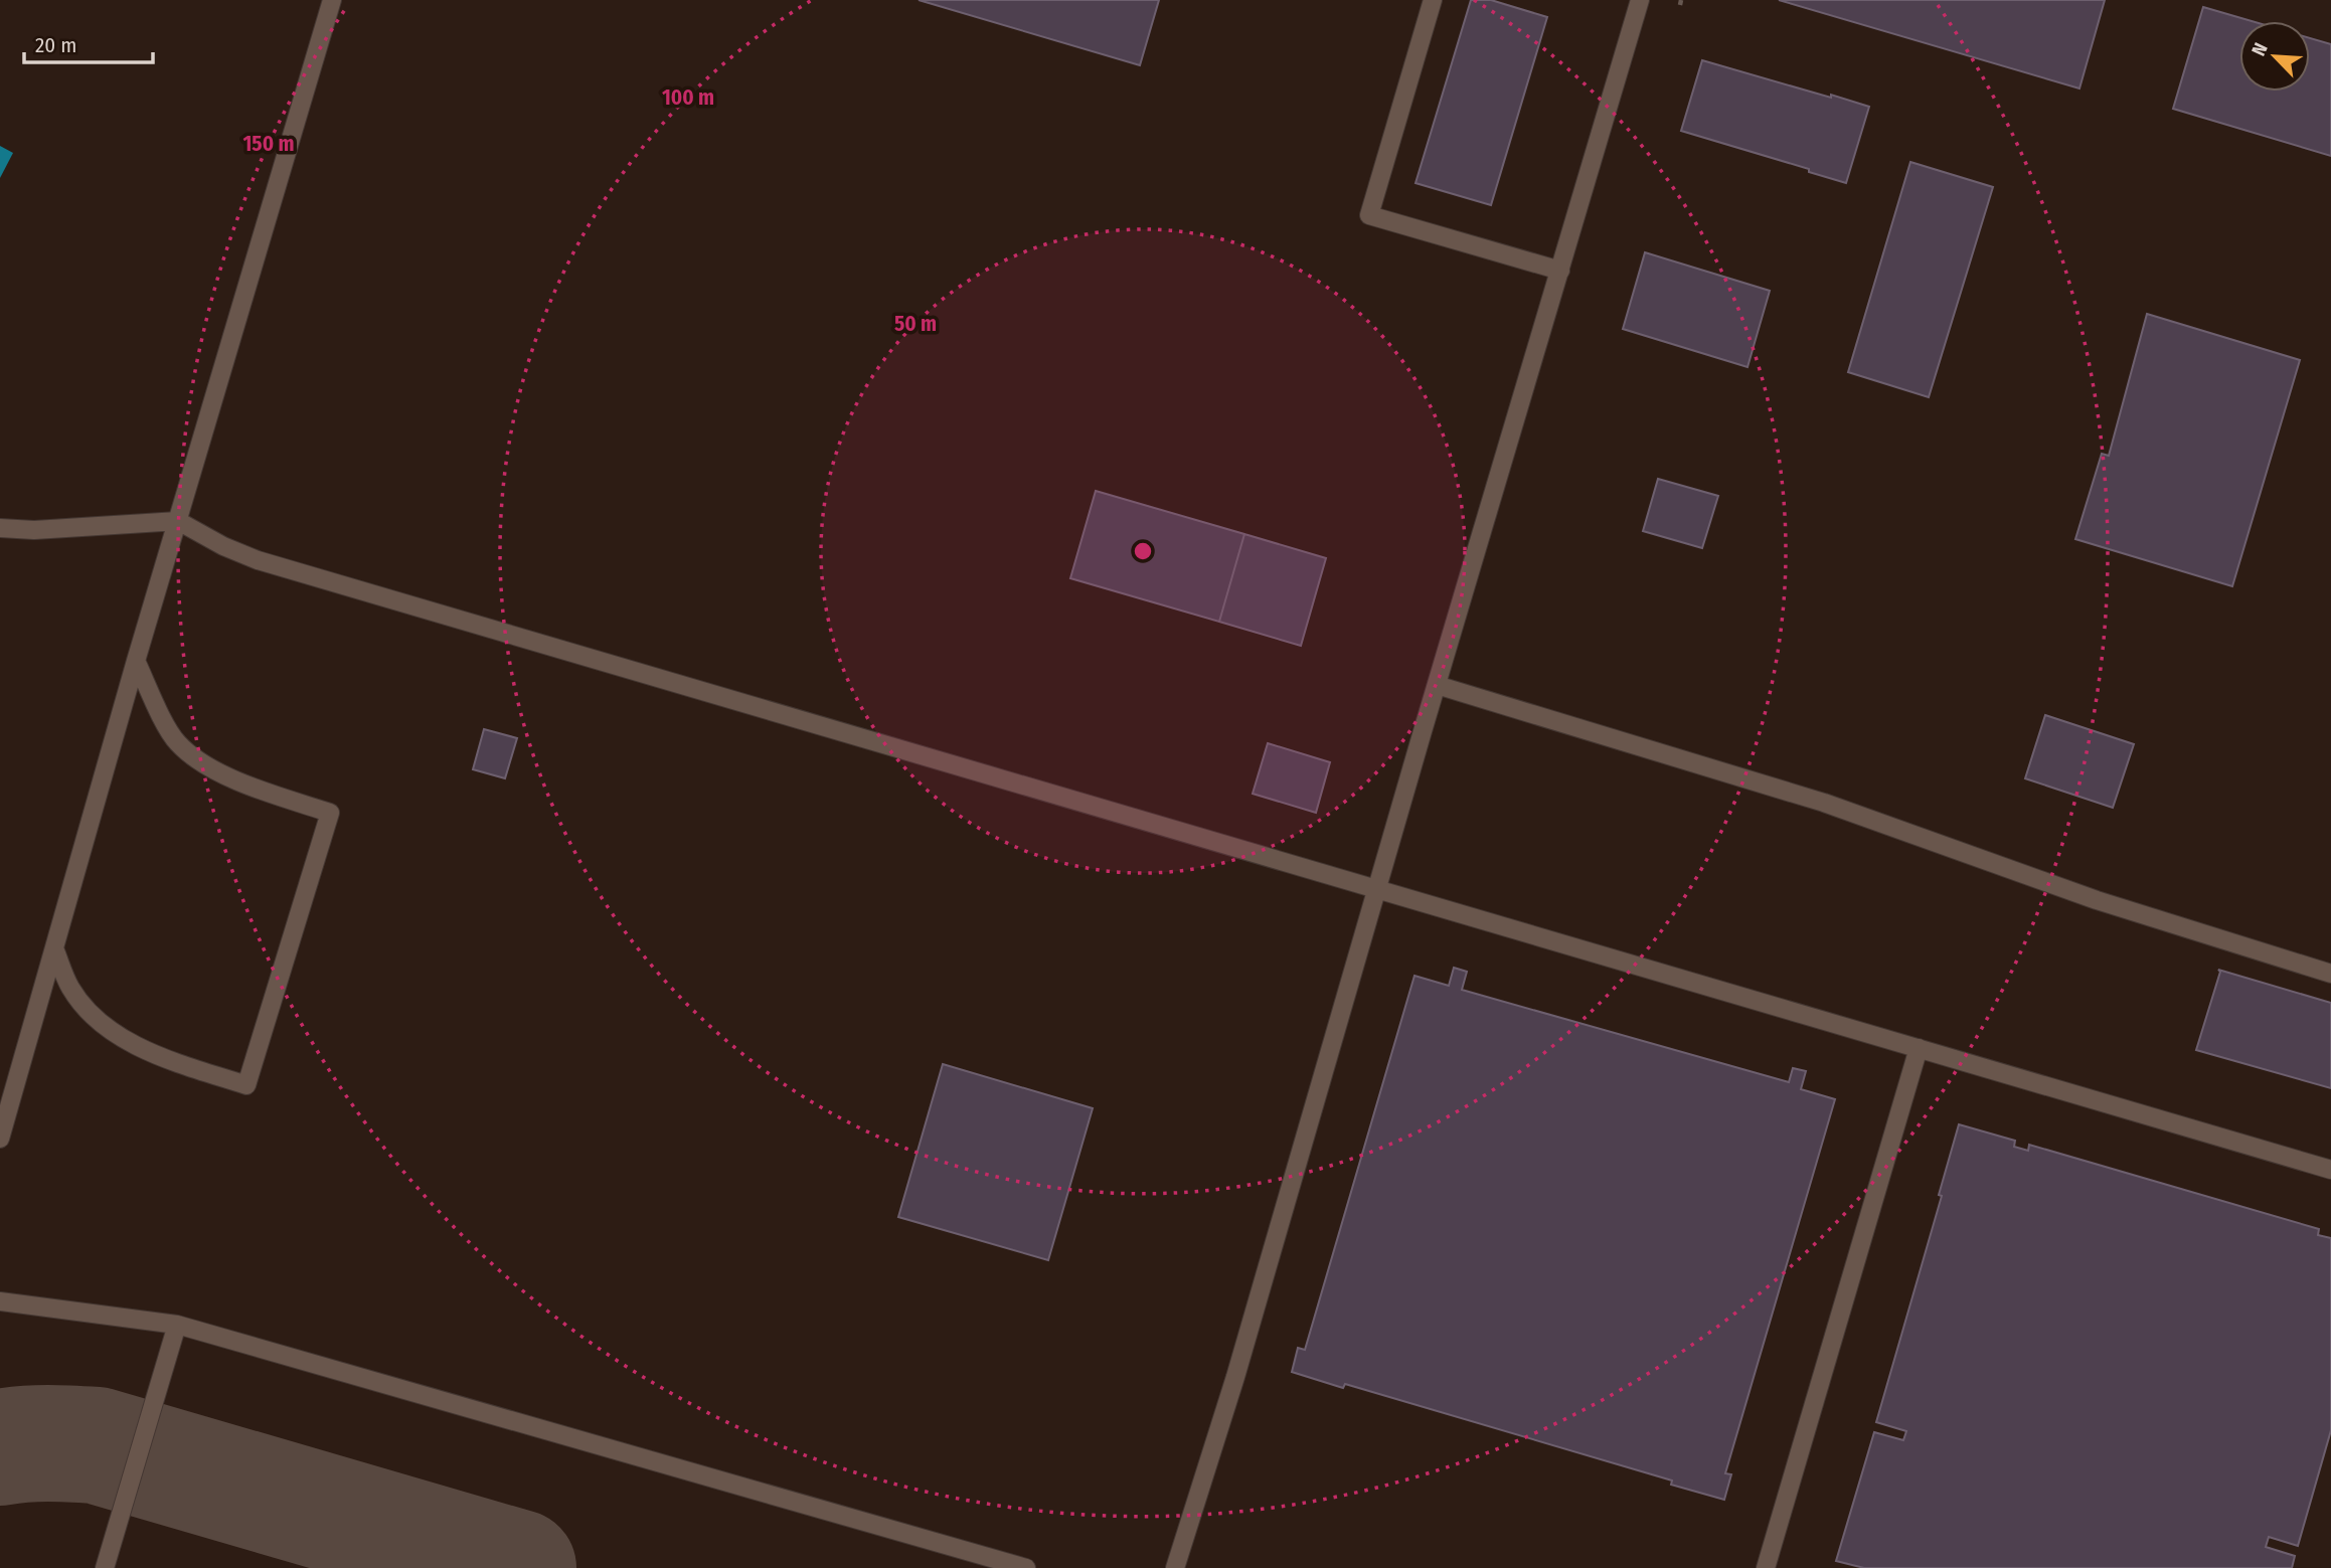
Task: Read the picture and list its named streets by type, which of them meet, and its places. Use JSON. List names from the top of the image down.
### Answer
{
  "scale_bar": "20 m",
  "north": "top left",
  "rings": ["100 m", "150 m", "50 m"]
}
